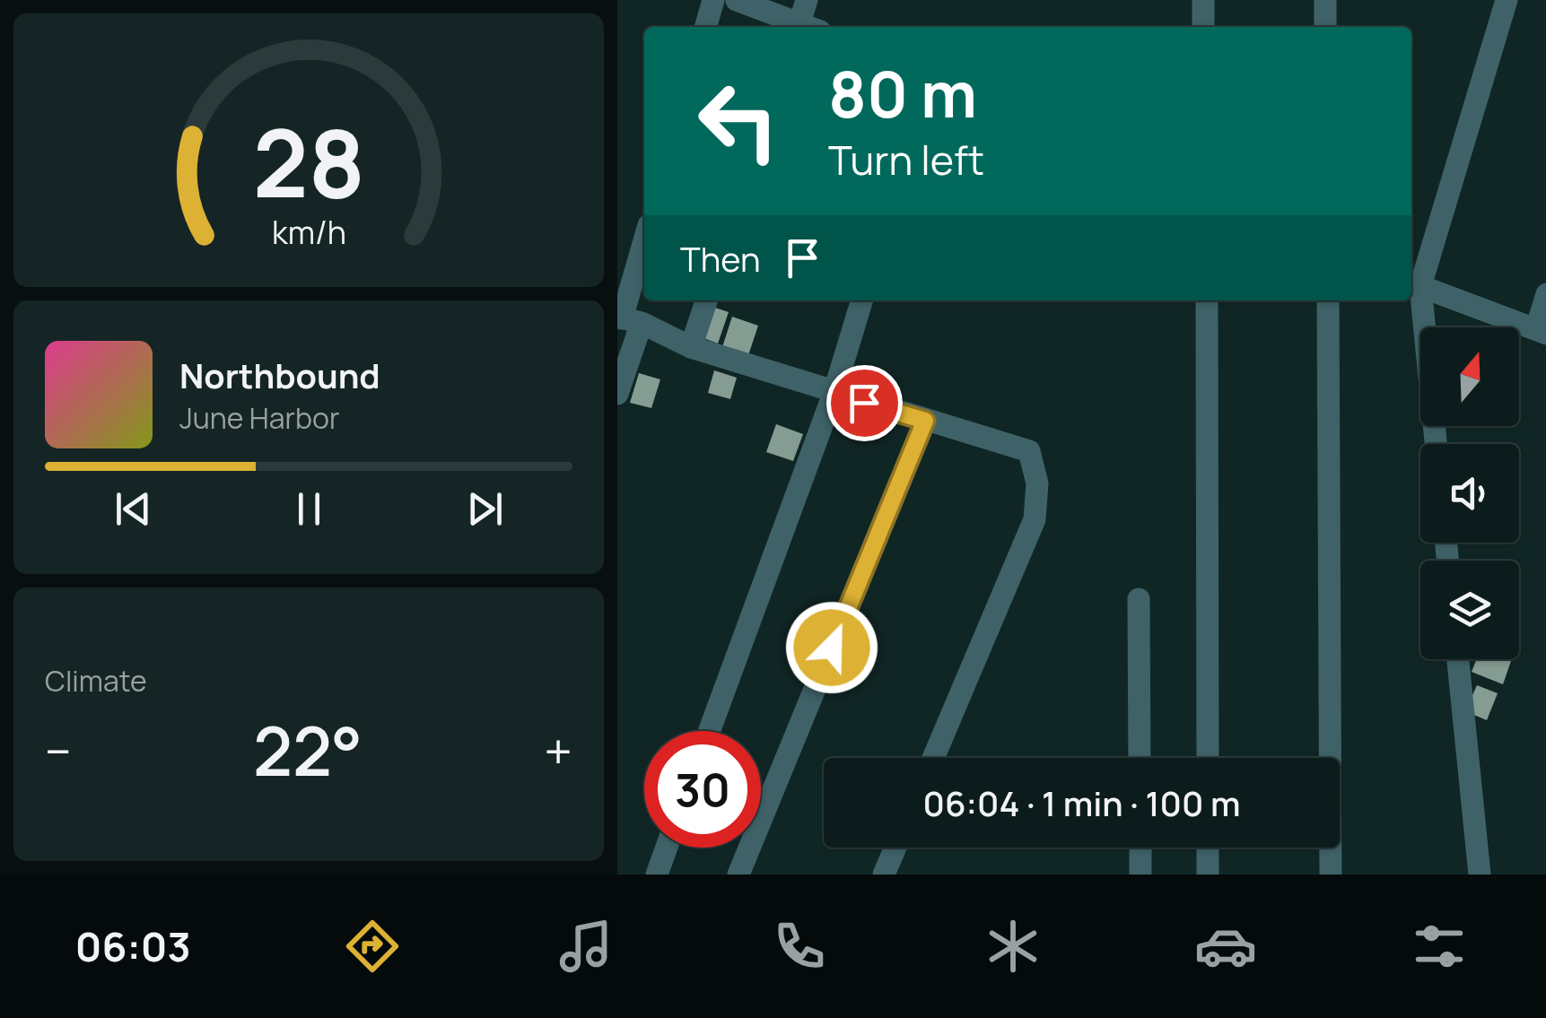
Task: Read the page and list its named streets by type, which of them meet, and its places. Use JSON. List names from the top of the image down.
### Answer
{
  "north": "top",
  "page": {
    "turn": ["80 m", "Turn left"],
    "then": "Then",
    "song": ["Northbound", "June Harbor"],
    "tile": "Climate",
    "heat": ["−", "22°", "+"],
    "limit": "30",
    "trip": "06:04 · 1 min · 100 m",
    "tabs": "06:03",
    "gauge": ["28", "km/h"]
  }
}
